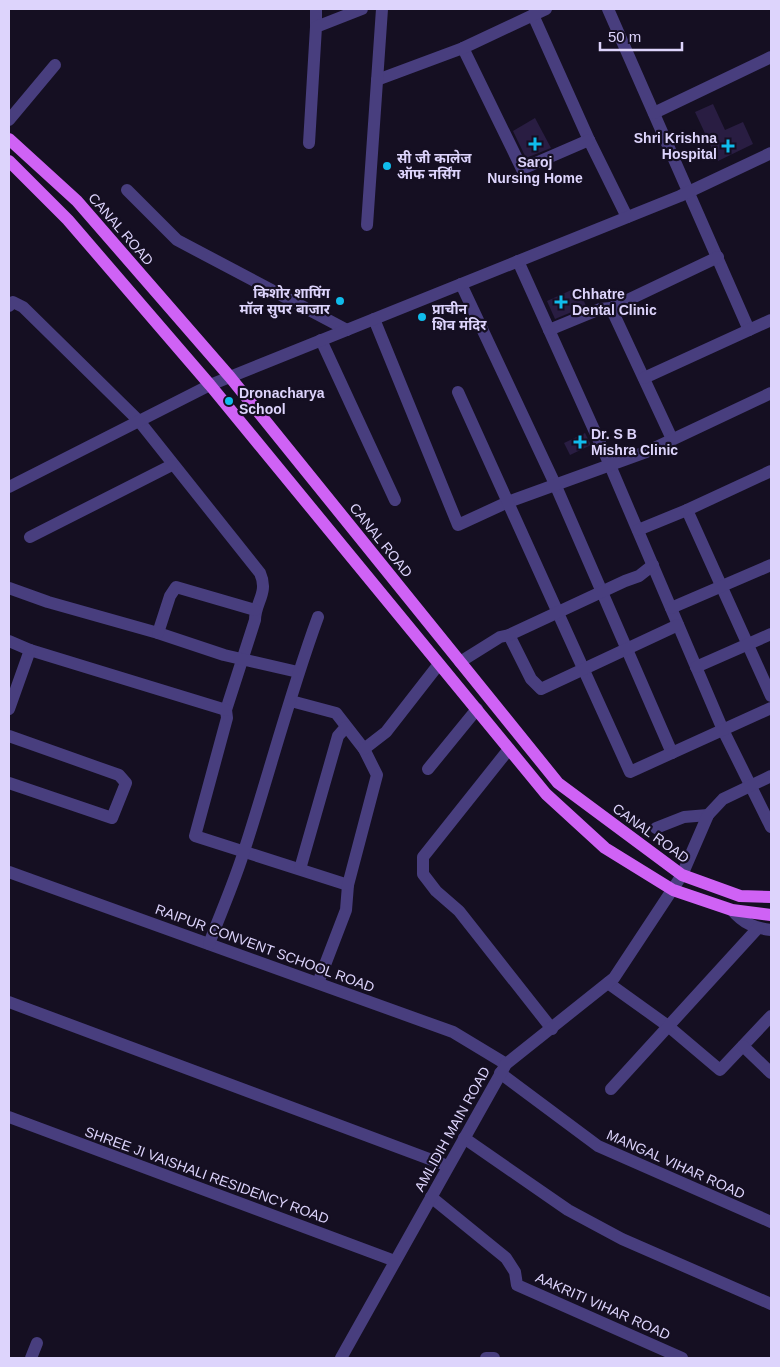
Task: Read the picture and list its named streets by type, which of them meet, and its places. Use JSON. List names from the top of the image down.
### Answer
{
  "streets": {
    "main road": ["CANAL ROAD"],
    "street": [
      "RAIPUR CONVENT SCHOOL ROAD",
      "AMLIDIH MAIN ROAD",
      "MANGAL VIHAR ROAD",
      "SHREE JI VAISHALI RESIDENCY ROAD",
      "AAKRITI VIHAR ROAD"
    ]
  },
  "crossings": [
    ["CANAL ROAD", "AMLIDIH MAIN ROAD"],
    ["RAIPUR CONVENT SCHOOL ROAD", "AMLIDIH MAIN ROAD"],
    ["RAIPUR CONVENT SCHOOL ROAD", "MANGAL VIHAR ROAD"],
    ["AMLIDIH MAIN ROAD", "MANGAL VIHAR ROAD"],
    ["AMLIDIH MAIN ROAD", "SHREE JI VAISHALI RESIDENCY ROAD"],
    ["AMLIDIH MAIN ROAD", "AAKRITI VIHAR ROAD"]
  ],
  "places": {
    "health": [
      "Saroj Nursing Home",
      "Shri Krishna Hospital",
      "Chhatre Dental Clinic",
      "Dr. S B Mishra Clinic"
    ],
    "other": [
      "सी जी कालेज ऑफ नर्सिंग",
      "किशोर शापिंग मॉल सुपर बाजार",
      "प्राचीन शिव मंदिर",
      "Dronacharya School"
    ]
  },
  "scale_bar": "50 m"
}
